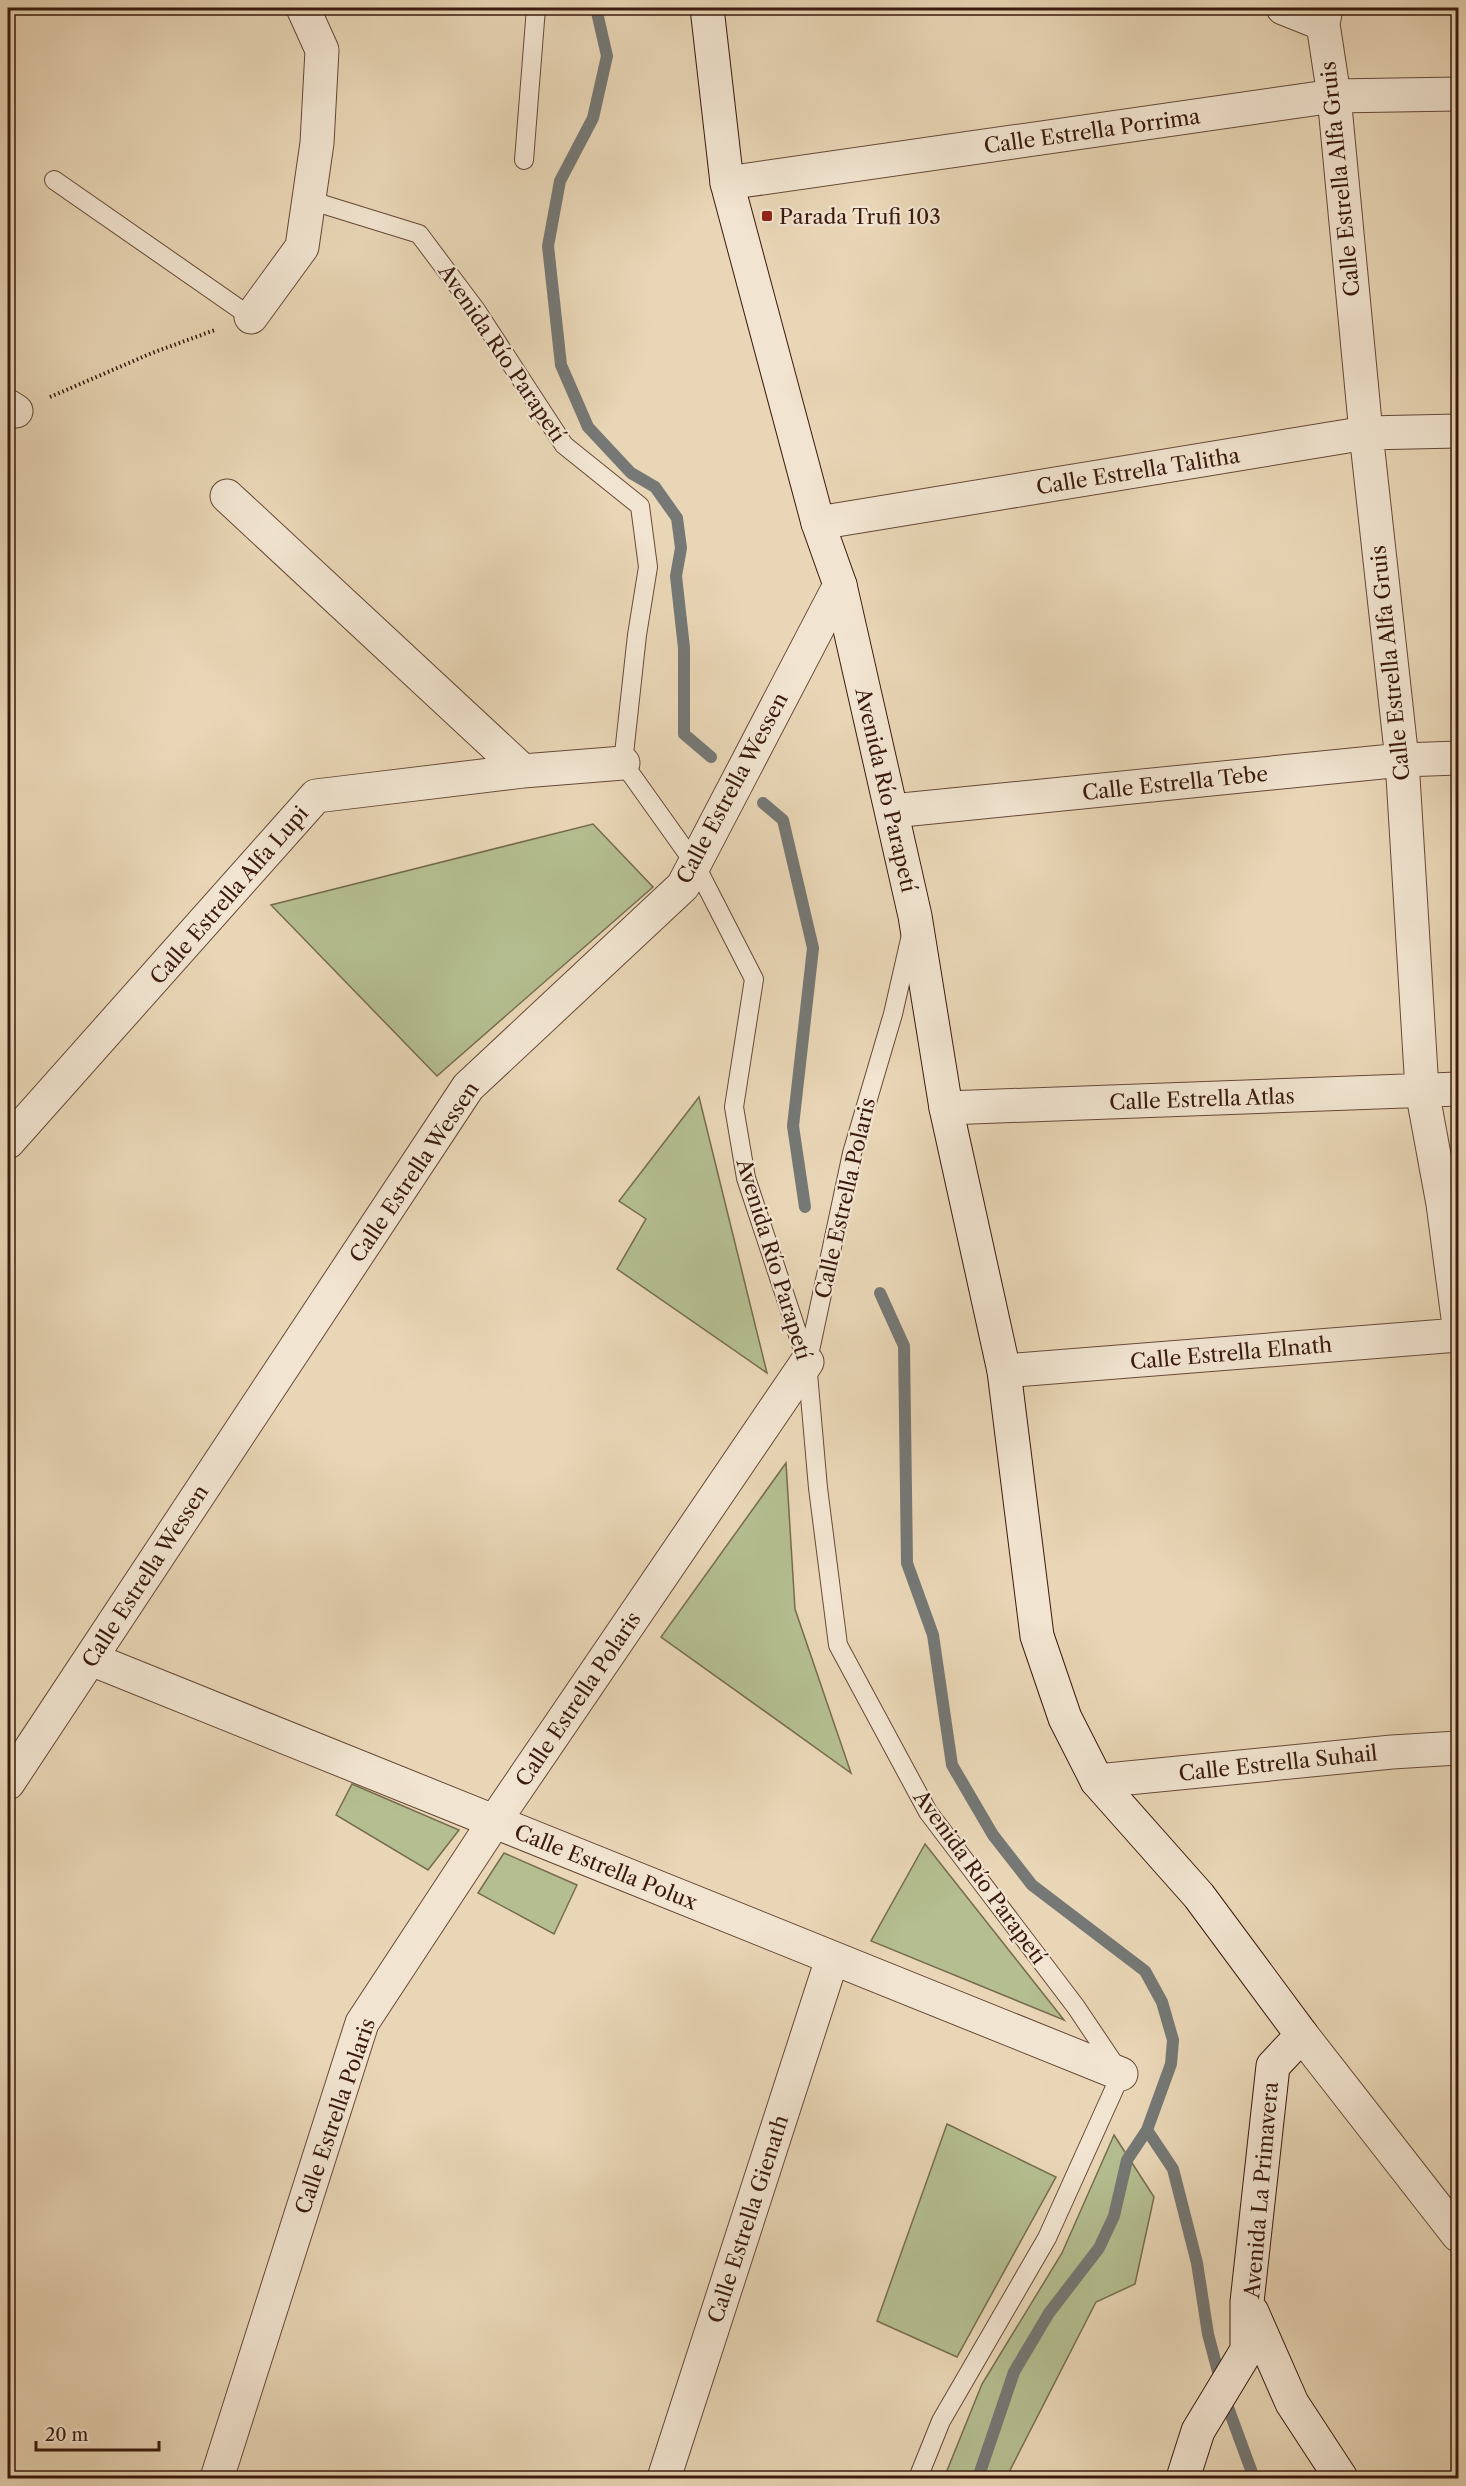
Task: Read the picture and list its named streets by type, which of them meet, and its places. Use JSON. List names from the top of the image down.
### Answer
{
  "streets": {
    "street": [
      "Calle Estrella Porrima",
      "Calle Estrella Alfa Gruis",
      "Avenida Río Parapetí",
      "Calle Estrella Talitha",
      "Calle Estrella Tebe",
      "Calle Estrella Wessen",
      "Calle Estrella Alfa Lupi",
      "Calle Estrella Atlas",
      "Calle Estrella Polaris",
      "Calle Estrella Elnath",
      "Calle Estrella Suhail",
      "Calle Estrella Polux",
      "Avenida La Primavera",
      "Calle Estrella Gienath"
    ]
  },
  "crossings": [
    ["Calle Estrella Porrima", "Calle Estrella Alfa Gruis"],
    ["Calle Estrella Porrima", "Avenida Río Parapetí"],
    ["Calle Estrella Alfa Gruis", "Calle Estrella Talitha"],
    ["Calle Estrella Alfa Gruis", "Calle Estrella Tebe"],
    ["Calle Estrella Alfa Gruis", "Calle Estrella Atlas"],
    ["Avenida Río Parapetí", "Calle Estrella Talitha"],
    ["Avenida Río Parapetí", "Calle Estrella Tebe"],
    ["Avenida Río Parapetí", "Calle Estrella Wessen"],
    ["Avenida Río Parapetí", "Calle Estrella Alfa Lupi"],
    ["Avenida Río Parapetí", "Calle Estrella Atlas"],
    ["Avenida Río Parapetí", "Calle Estrella Polaris"],
    ["Avenida Río Parapetí", "Calle Estrella Elnath"],
    ["Avenida Río Parapetí", "Calle Estrella Suhail"],
    ["Avenida Río Parapetí", "Calle Estrella Polux"],
    ["Avenida Río Parapetí", "Avenida La Primavera"],
    ["Calle Estrella Wessen", "Calle Estrella Polux"],
    ["Calle Estrella Polaris", "Calle Estrella Polux"],
    ["Calle Estrella Polux", "Calle Estrella Gienath"]
  ],
  "places": {
    "transit": ["Parada Trufi 103"]
  },
  "scale_bar": "20 m"
}
